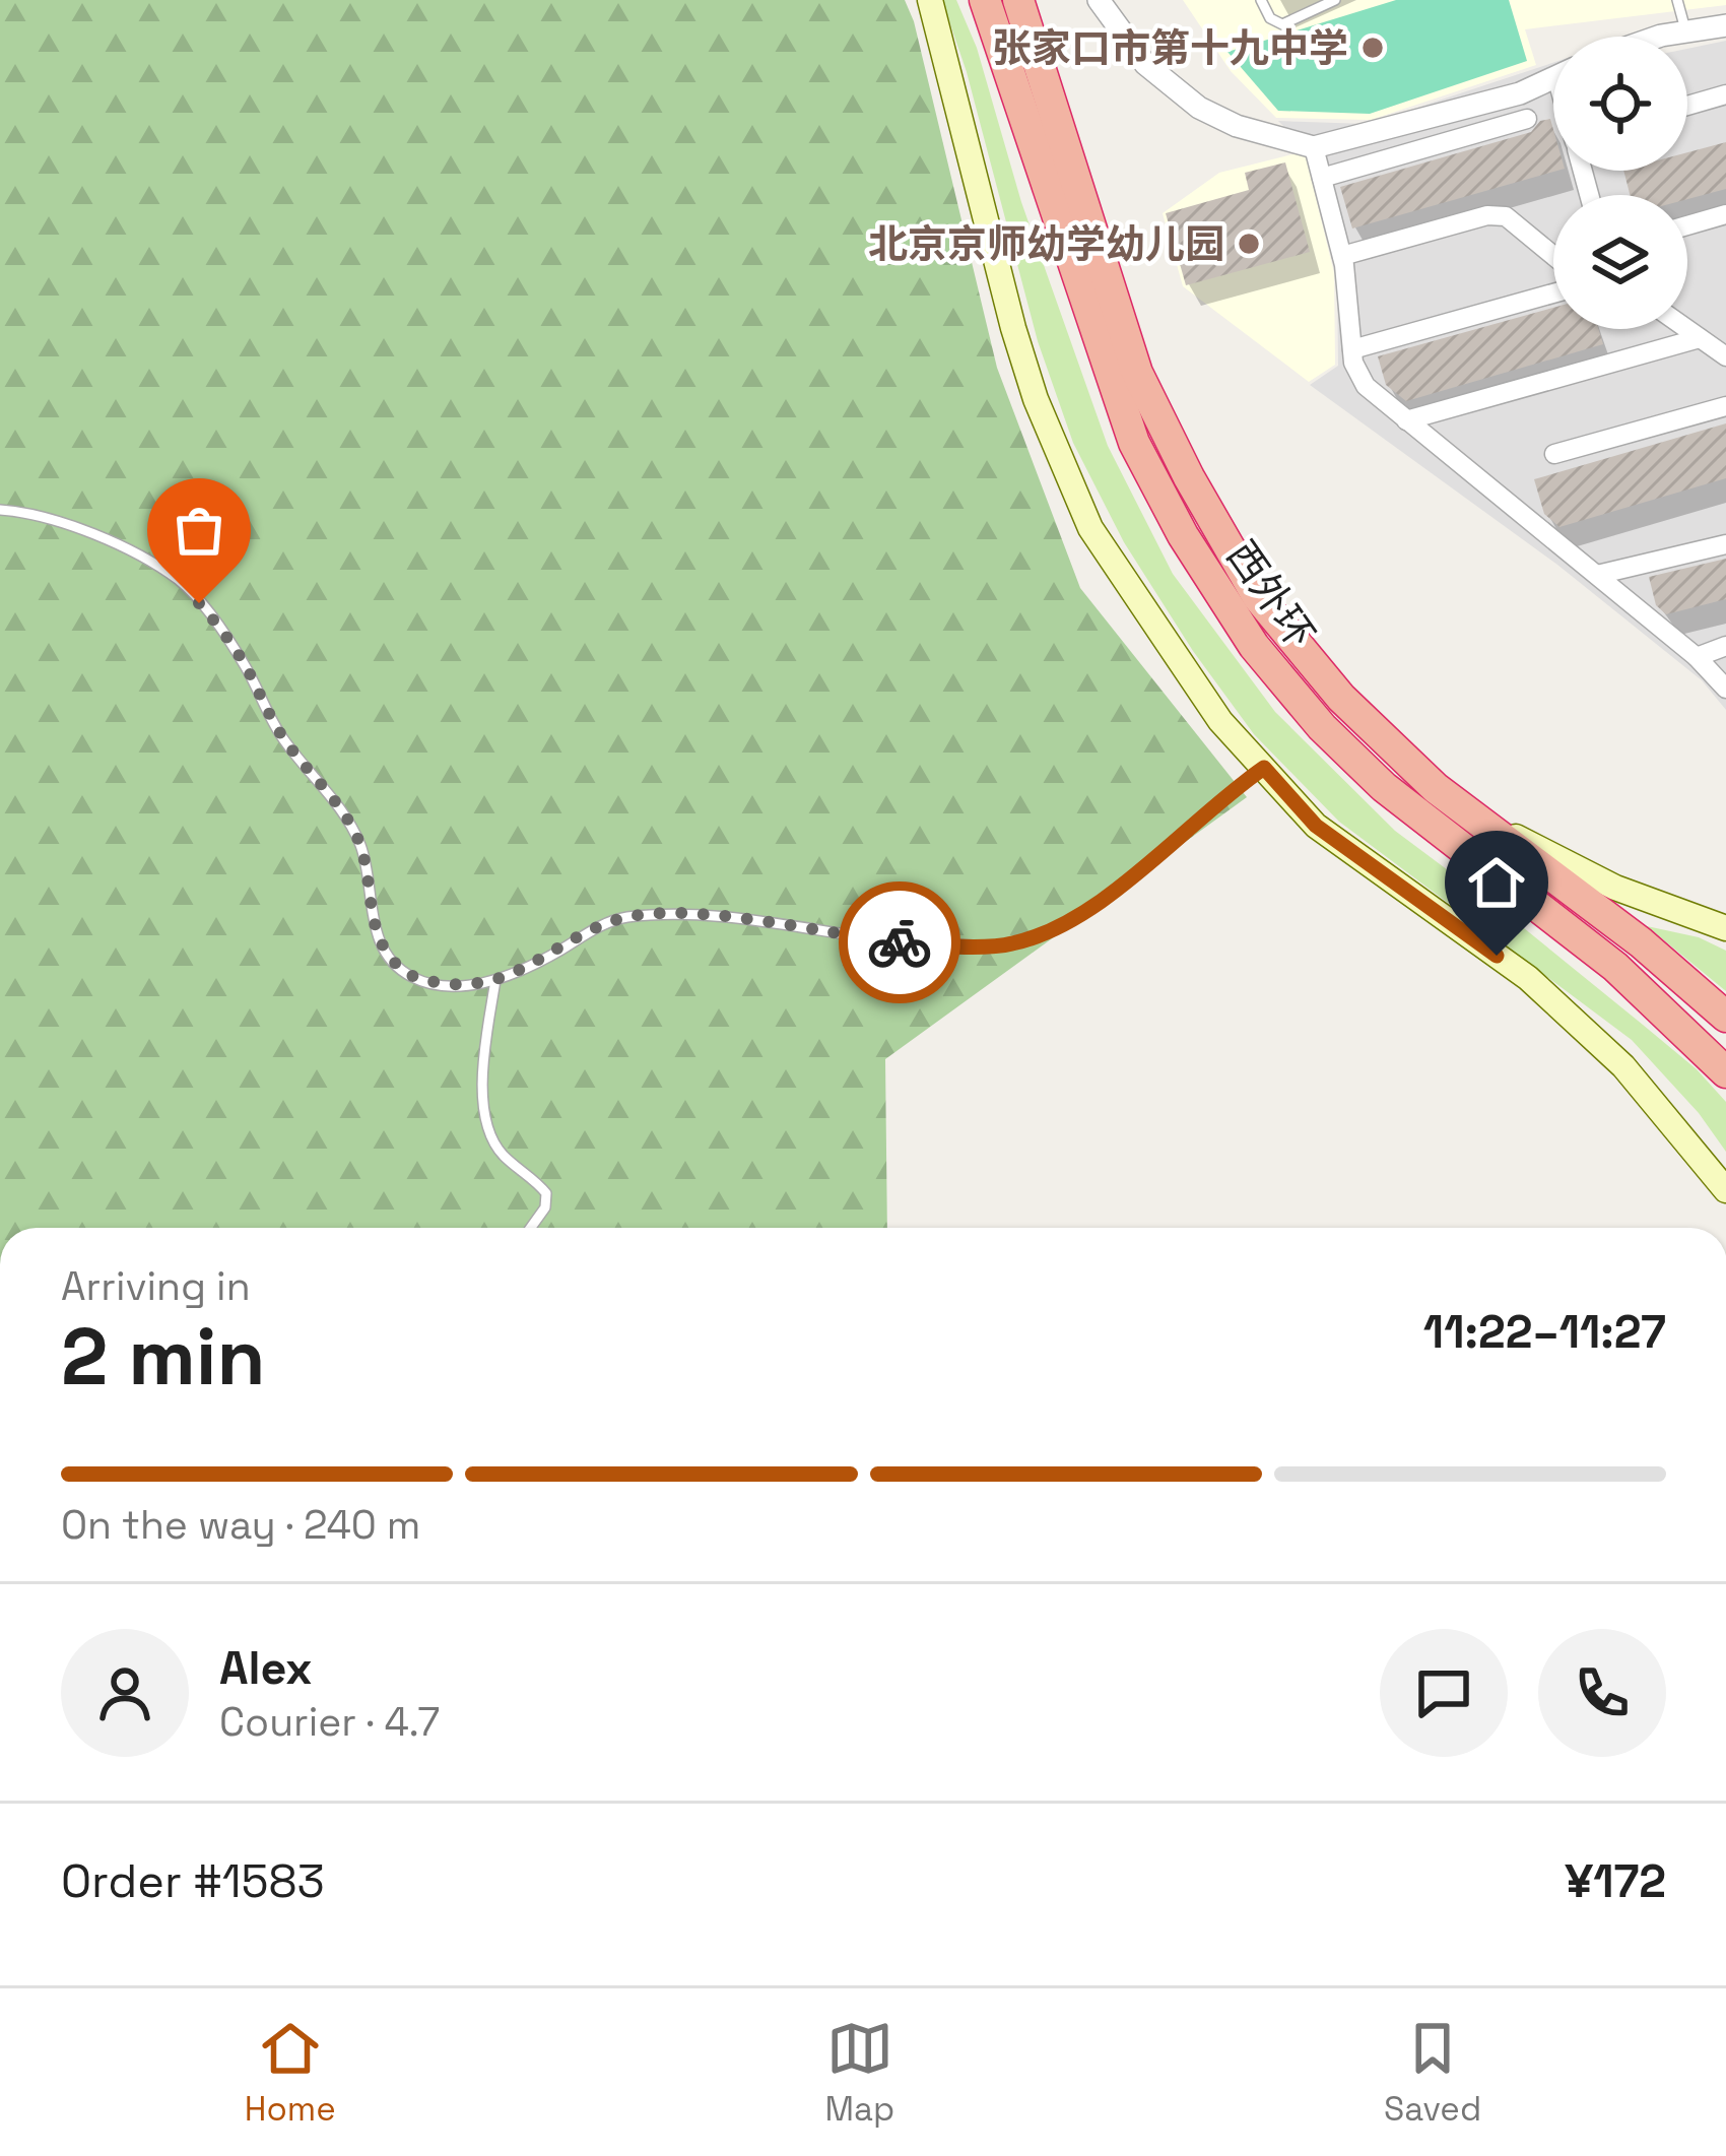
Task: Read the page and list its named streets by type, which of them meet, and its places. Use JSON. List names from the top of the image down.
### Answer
{
  "streets": {
    "highway": ["西外环"]
  },
  "places": ["张家口市第十九中学", "北京京师幼学幼儿园"],
  "page": {
    "heading": ["2 min", "Arriving in", "11:22–11:27"],
    "panel": [
      "Alex",
      "Courier · 4.7",
      "Order #1583",
      "¥172"
    ],
    "bar": "On the way · 240 m",
    "tabs": ["Home", "Map", "Saved"]
  }
}
